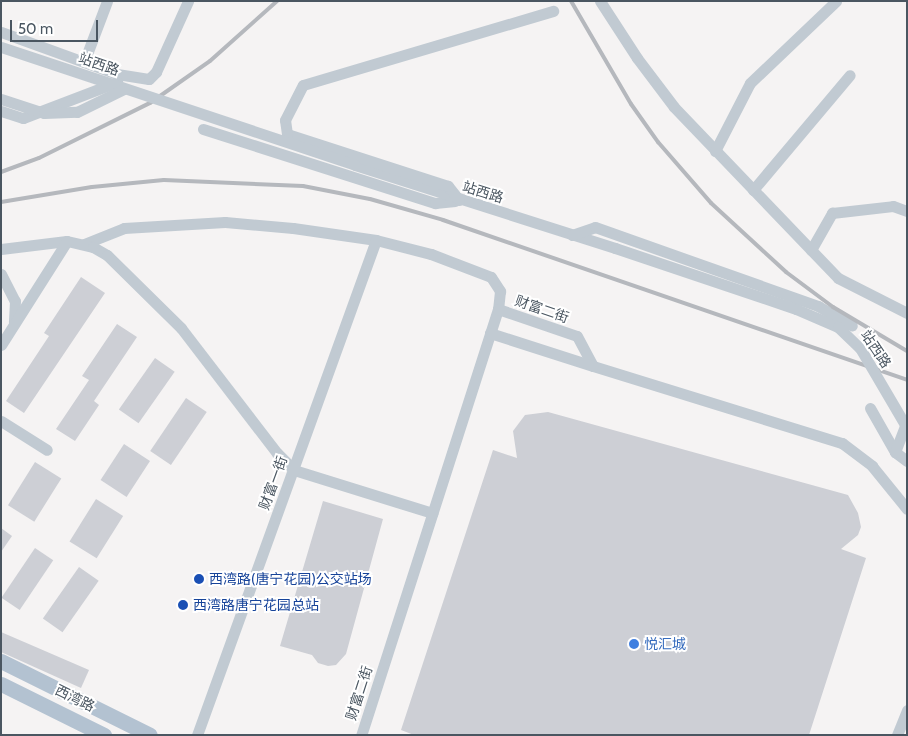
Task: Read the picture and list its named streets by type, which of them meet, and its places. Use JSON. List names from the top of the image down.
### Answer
{
  "streets": {
    "main road": ["西湾路"],
    "street": ["站西路", "财富二街", "财富一街"]
  },
  "places": ["西湾路(唐宁花园)公交站场", "西湾路唐宁花园总站", "悦汇城"],
  "scale_bar": "50 m"
}
